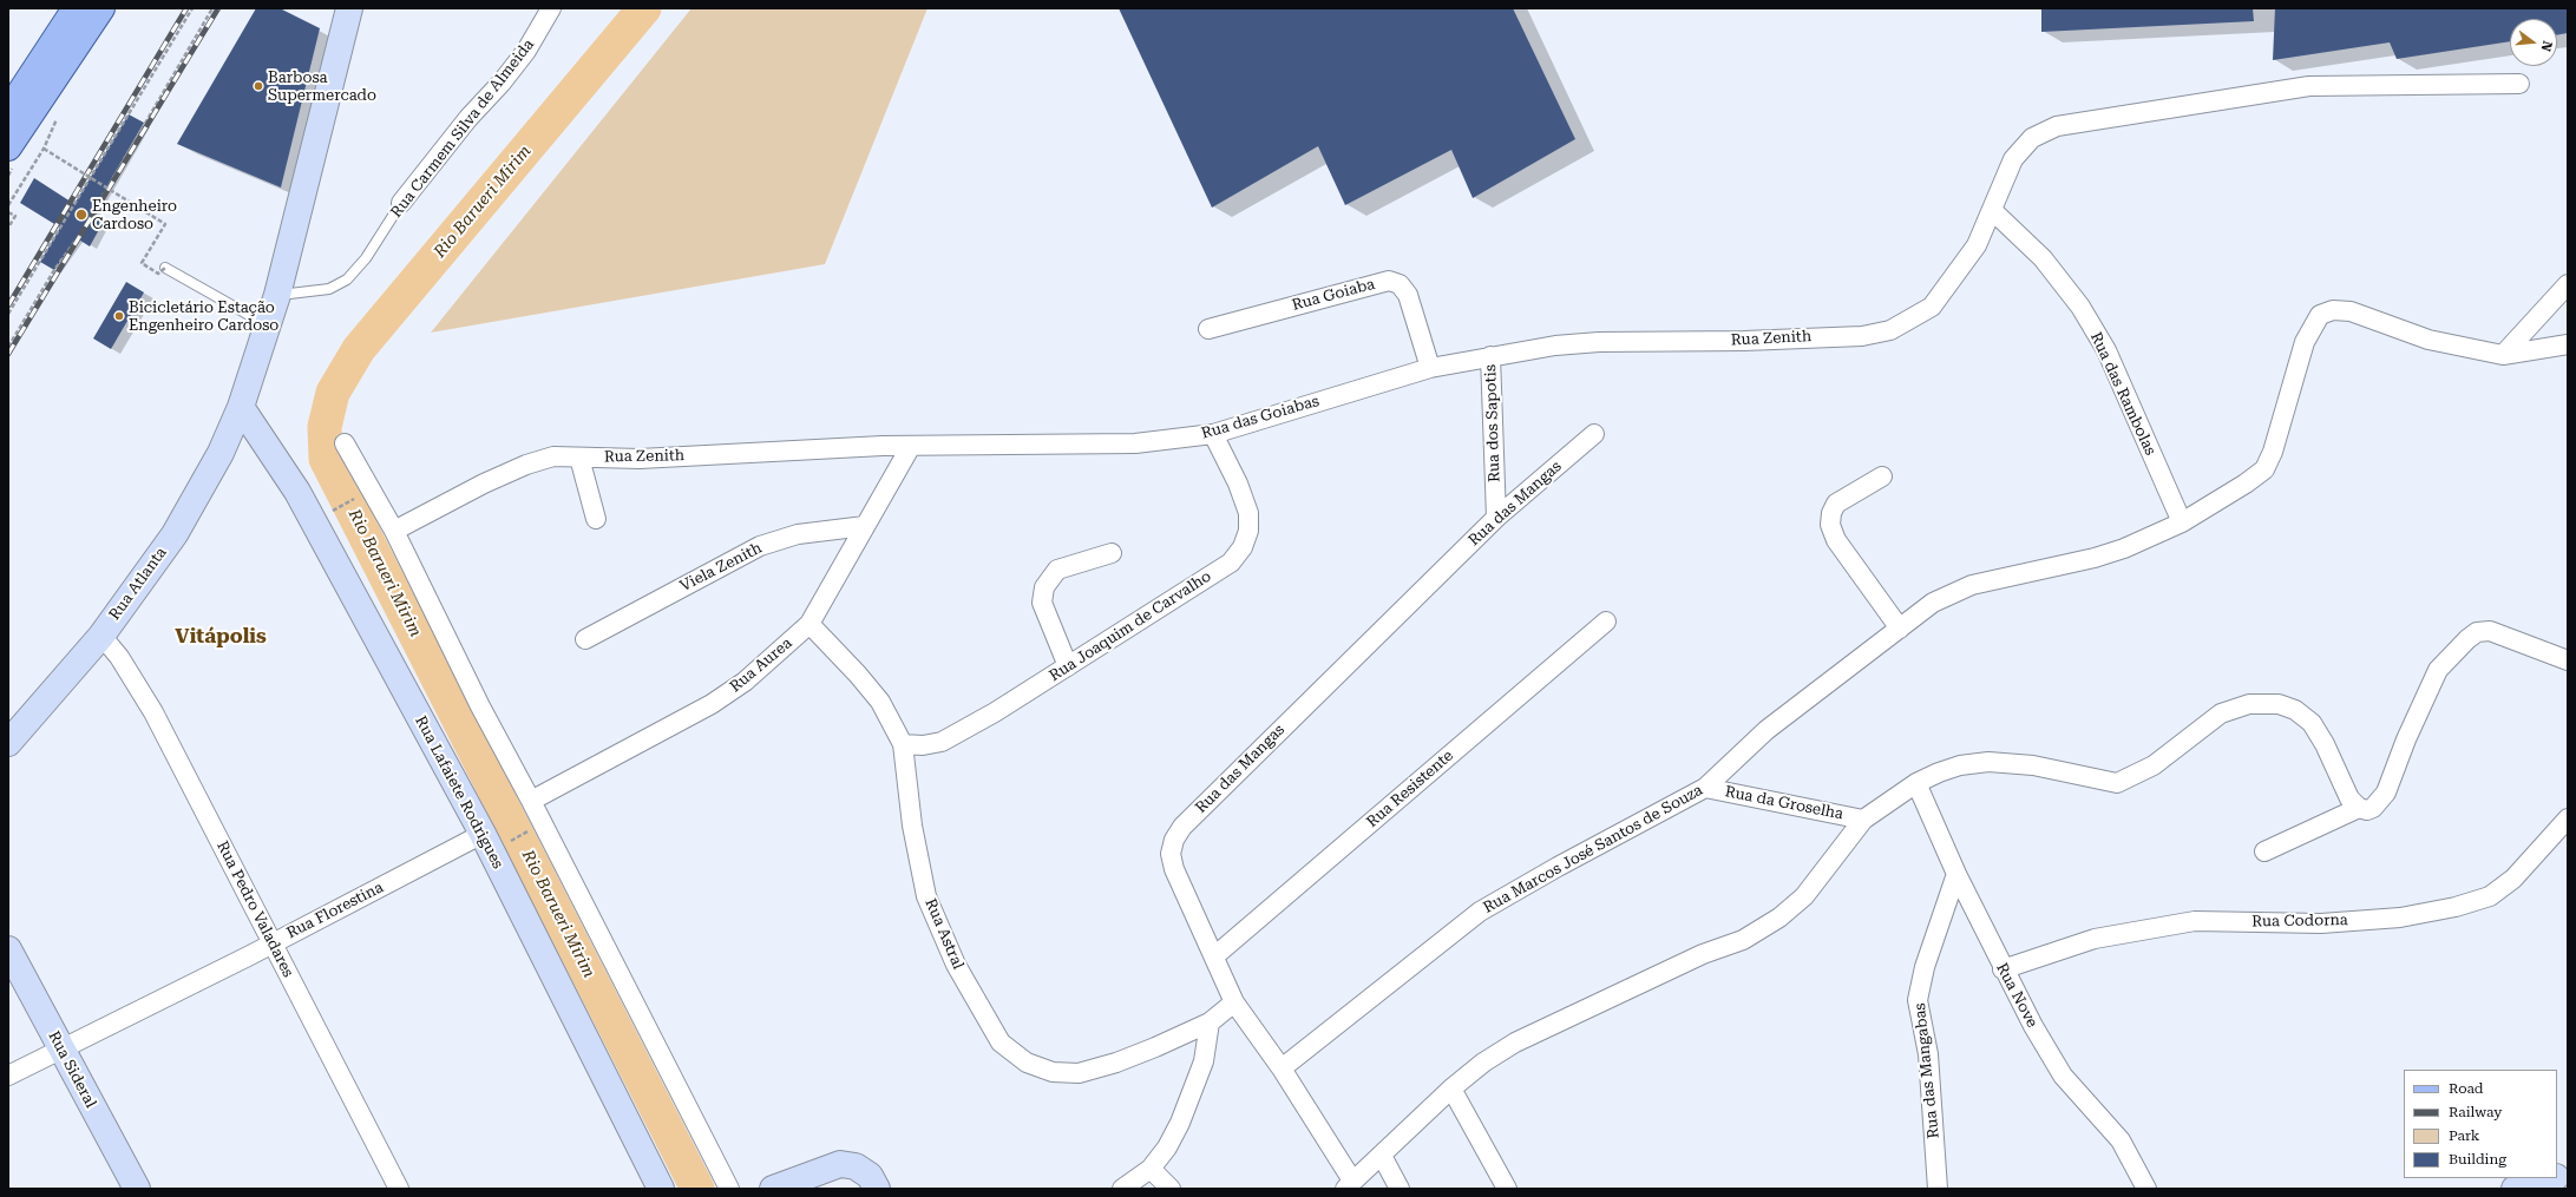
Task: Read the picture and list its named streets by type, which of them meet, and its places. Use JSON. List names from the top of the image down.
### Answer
{
  "streets": {
    "main road": ["Rua Atlanta", "Rua Lafaiete Rodrigues", "Rua Sideral"],
    "street": [
      "Rua Carmem Silva de Almeida",
      "Rua Goiaba",
      "Rua Zenith",
      "Rua das Rambolas",
      "Rua das Goiabas",
      "Rua dos Sapotis",
      "Rua das Mangas",
      "Viela Zenith",
      "Rua Joaquim de Carvalho",
      "Rua Aurea",
      "Rua Resistente",
      "Rua da Groselha",
      "Rua Marcos José Santos de Souza",
      "Rua Pedro Valadares",
      "Rua Florestina",
      "Rua Codorna",
      "Rua Astral",
      "Rua Nove",
      "Rua das Mangabas"
    ]
  },
  "crossings": [
    ["Rua Carmem Silva de Almeida", "Rua Atlanta"],
    ["Rua Goiaba", "Rua das Goiabas"],
    ["Rua Zenith", "Rua das Rambolas"],
    ["Rua Zenith", "Rua das Goiabas"],
    ["Rua Zenith", "Rua dos Sapotis"],
    ["Rua Zenith", "Rua Aurea"],
    ["Rua das Rambolas", "Rua Marcos José Santos de Souza"],
    ["Rua das Goiabas", "Rua dos Sapotis"],
    ["Rua das Goiabas", "Rua Joaquim de Carvalho"],
    ["Rua das Goiabas", "Rua Aurea"],
    ["Rua dos Sapotis", "Rua das Mangas"],
    ["Rua das Mangas", "Rua Resistente"],
    ["Rua das Mangas", "Rua Marcos José Santos de Souza"],
    ["Rua das Mangas", "Rua Astral"],
    ["Viela Zenith", "Rua Aurea"],
    ["Rua Atlanta", "Rua Lafaiete Rodrigues"],
    ["Rua Atlanta", "Rua Pedro Valadares"],
    ["Rua Joaquim de Carvalho", "Rua Astral"],
    ["Rua Aurea", "Rua Astral"],
    ["Rua Lafaiete Rodrigues", "Rua Florestina"],
    ["Rua da Groselha", "Rua Marcos José Santos de Souza"],
    ["Rua Pedro Valadares", "Rua Florestina"],
    ["Rua Florestina", "Rua Sideral"],
    ["Rua Codorna", "Rua Nove"],
    ["Rua Nove", "Rua das Mangabas"]
  ],
  "districts": ["Vitápolis"],
  "water": ["Rio Barueri Mirim"],
  "places": ["Barbosa Supermercado", "Engenheiro Cardoso", "Bicicletário Estação Engenheiro Cardoso"],
  "legend": [
    "Road",
    "Railway",
    "Park",
    "Building"
  ],
  "north": "right"
}
